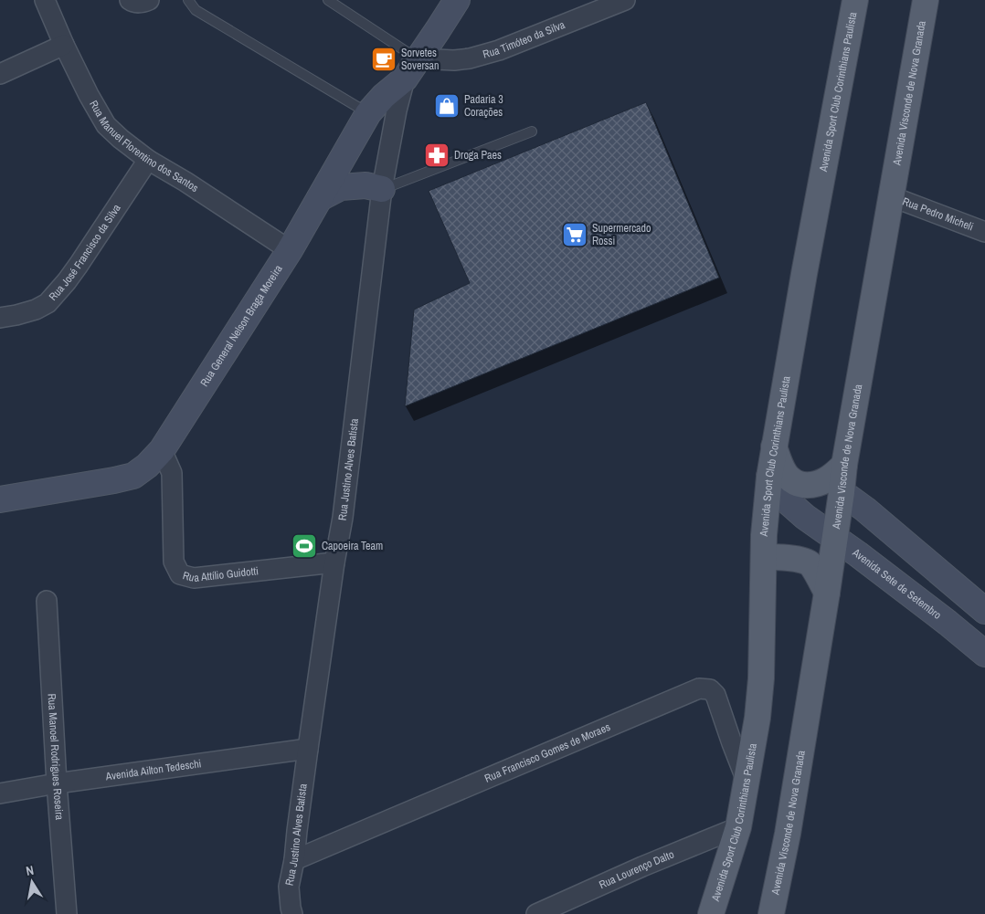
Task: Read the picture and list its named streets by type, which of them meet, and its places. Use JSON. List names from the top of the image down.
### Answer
{
  "streets": {
    "main road": ["Avenida Sport Club Corinthians Paulista", "Avenida Visconde de Nova Granada"],
    "street": [
      "Rua Timóteo da Silva",
      "Rua Manuel Florentino dos Santos",
      "Rua Pedro Micheli",
      "Rua José Francisco da Silva",
      "Rua General Nelson Braga Moreira",
      "Rua Justino Alves Batista",
      "Rua Attílio Guidotti",
      "Avenida Sete de Setembro",
      "Rua Francisco Gomes de Moraes",
      "Rua Manoel Rodrigues Roseira",
      "Avenida Ailton Tedeschi",
      "Rua Lourenço Dalto"
    ]
  },
  "crossings": [
    ["Rua Timóteo da Silva", "Rua General Nelson Braga Moreira"],
    ["Rua Timóteo da Silva", "Rua Justino Alves Batista"],
    ["Avenida Sport Club Corinthians Paulista", "Avenida Sete de Setembro"],
    ["Avenida Sport Club Corinthians Paulista", "Rua Francisco Gomes de Moraes"],
    ["Avenida Sport Club Corinthians Paulista", "Rua Lourenço Dalto"],
    ["Avenida Visconde de Nova Granada", "Rua Pedro Micheli"],
    ["Avenida Visconde de Nova Granada", "Avenida Sete de Setembro"],
    ["Rua Manuel Florentino dos Santos", "Rua José Francisco da Silva"],
    ["Rua Manuel Florentino dos Santos", "Rua General Nelson Braga Moreira"],
    ["Rua General Nelson Braga Moreira", "Rua Justino Alves Batista"],
    ["Rua General Nelson Braga Moreira", "Rua Attílio Guidotti"],
    ["Rua Justino Alves Batista", "Rua Attílio Guidotti"],
    ["Rua Justino Alves Batista", "Rua Francisco Gomes de Moraes"],
    ["Rua Justino Alves Batista", "Avenida Ailton Tedeschi"],
    ["Rua Manoel Rodrigues Roseira", "Avenida Ailton Tedeschi"]
  ],
  "places": {
    "cafe": ["Sorvetes Soversan"],
    "shop": ["Padaria 3 Corações"],
    "pharmacy": ["Droga Paes"],
    "supermarket": ["Supermercado Rossi"],
    "sports": ["Capoeira Team"]
  },
  "north": "top"
}
